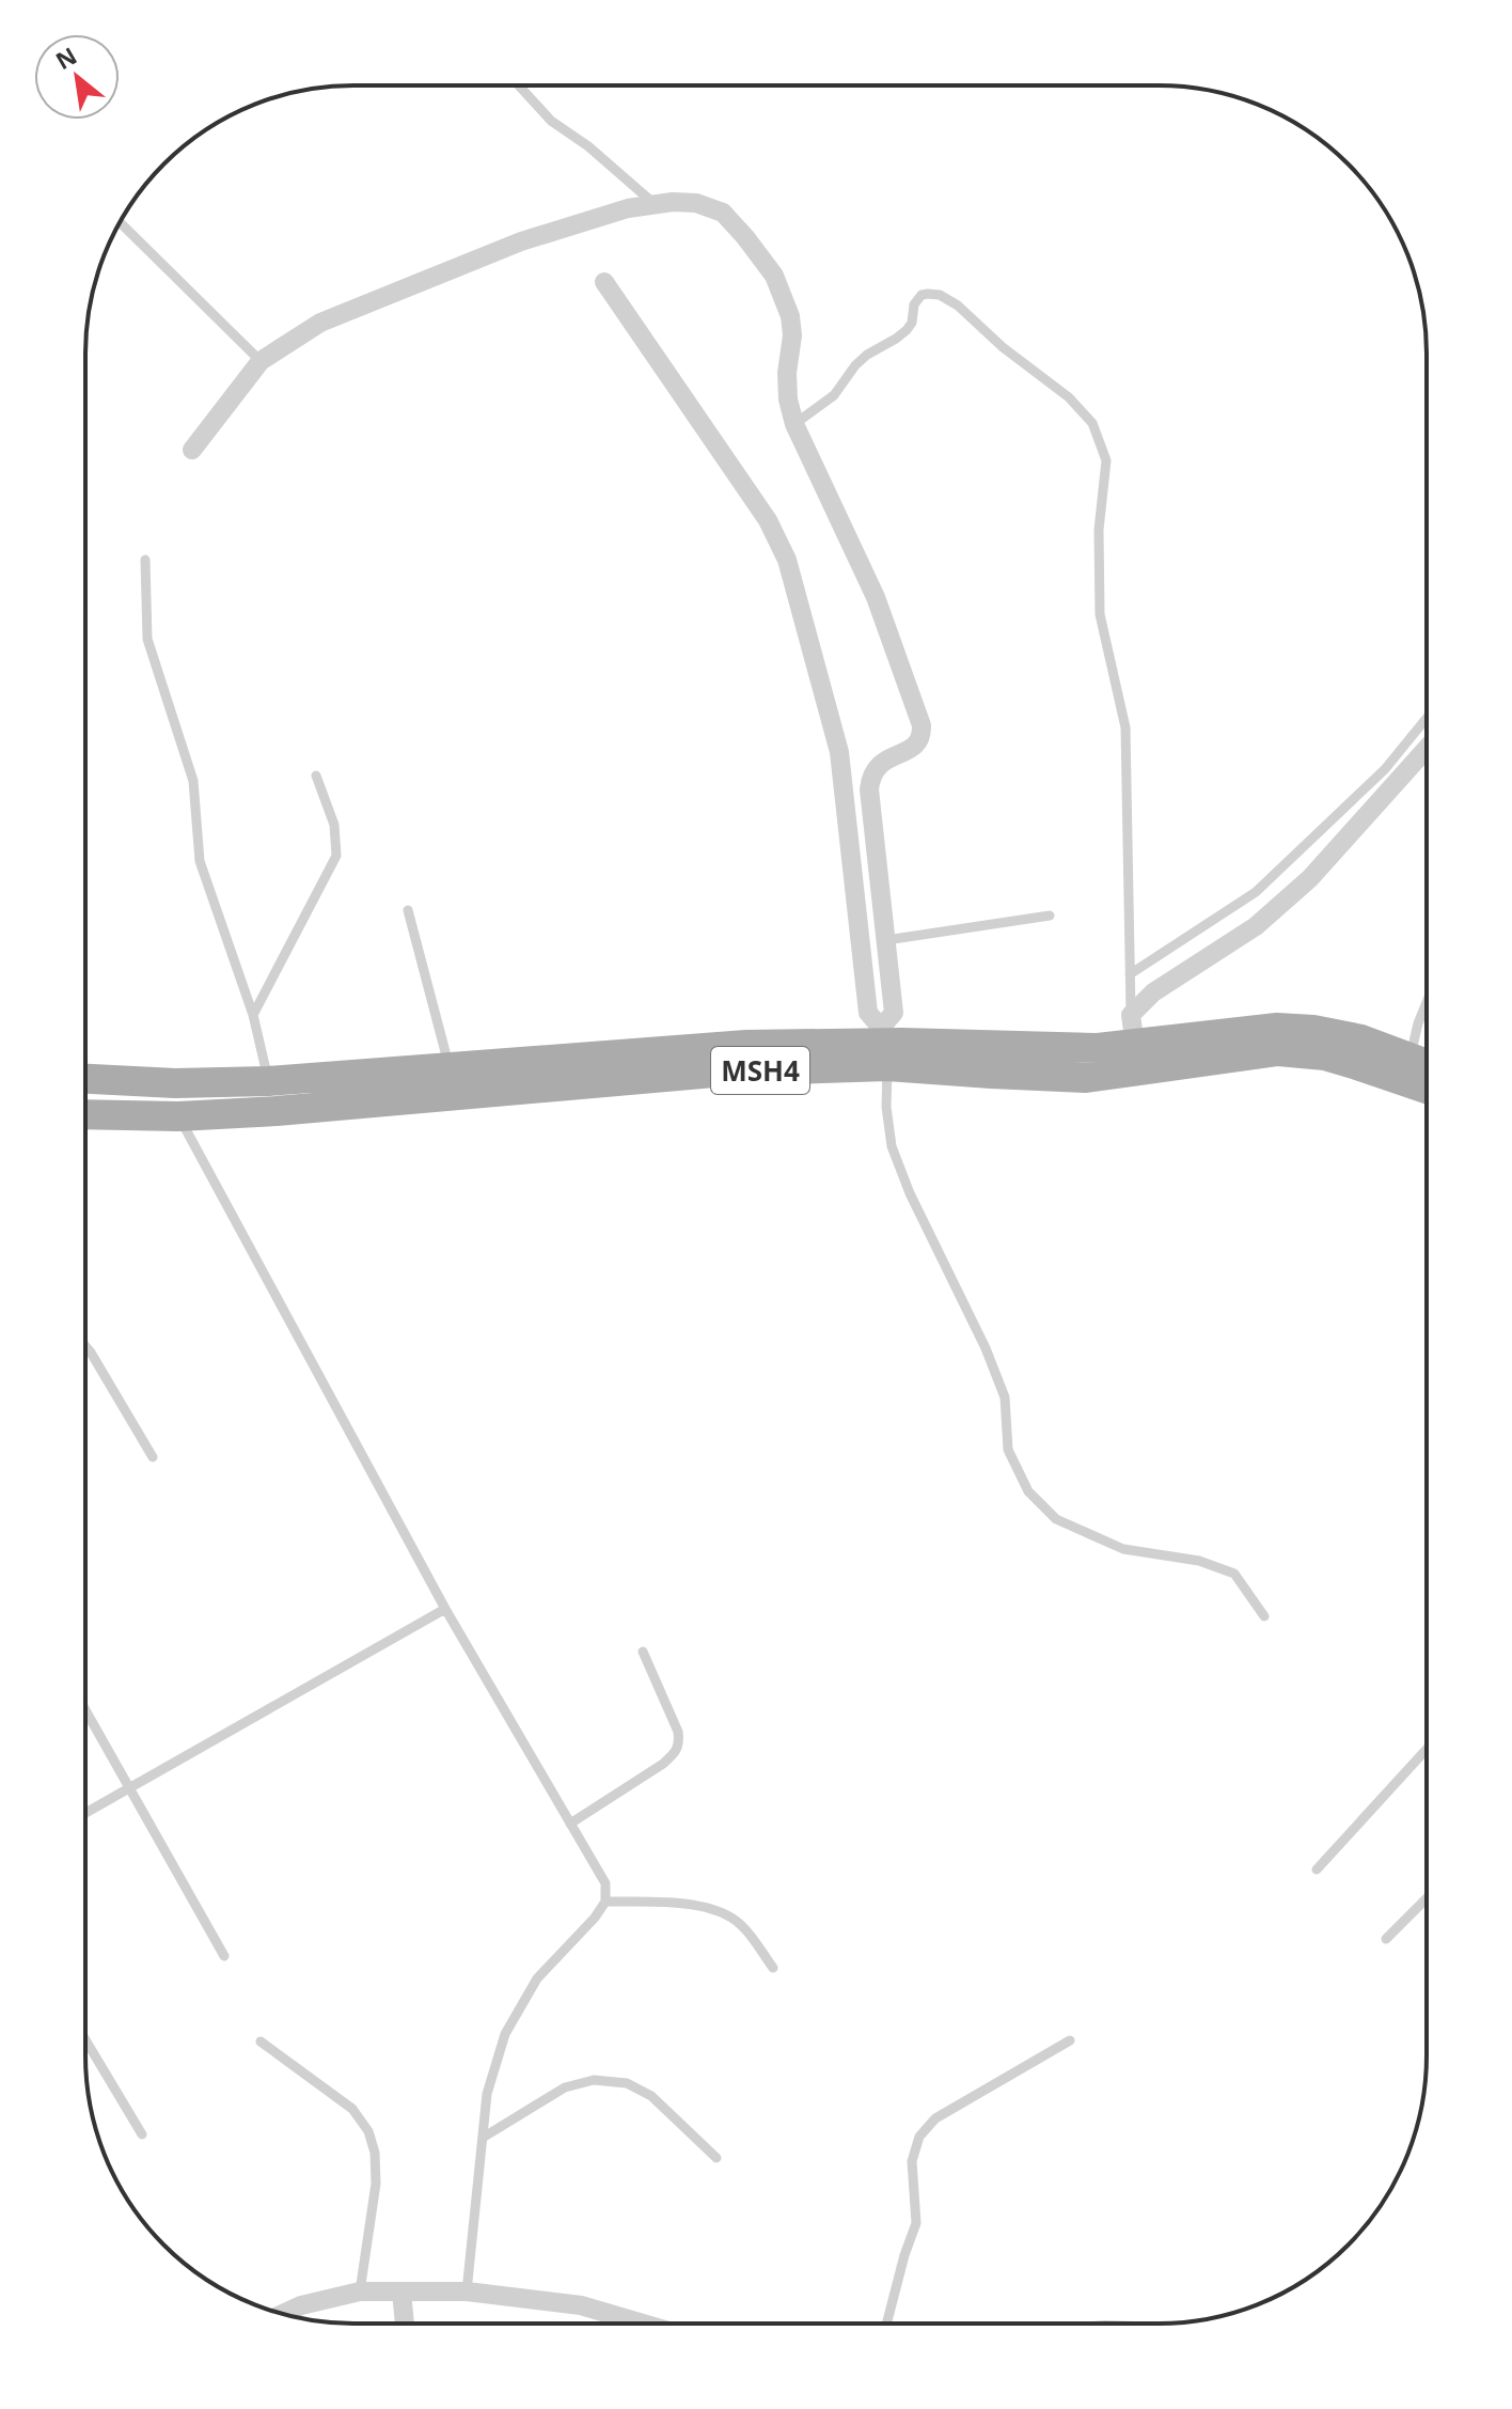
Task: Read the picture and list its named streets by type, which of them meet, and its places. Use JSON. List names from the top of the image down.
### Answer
{
  "streets": {
    "main road": ["MSH4"]
  },
  "north": "top left"
}
